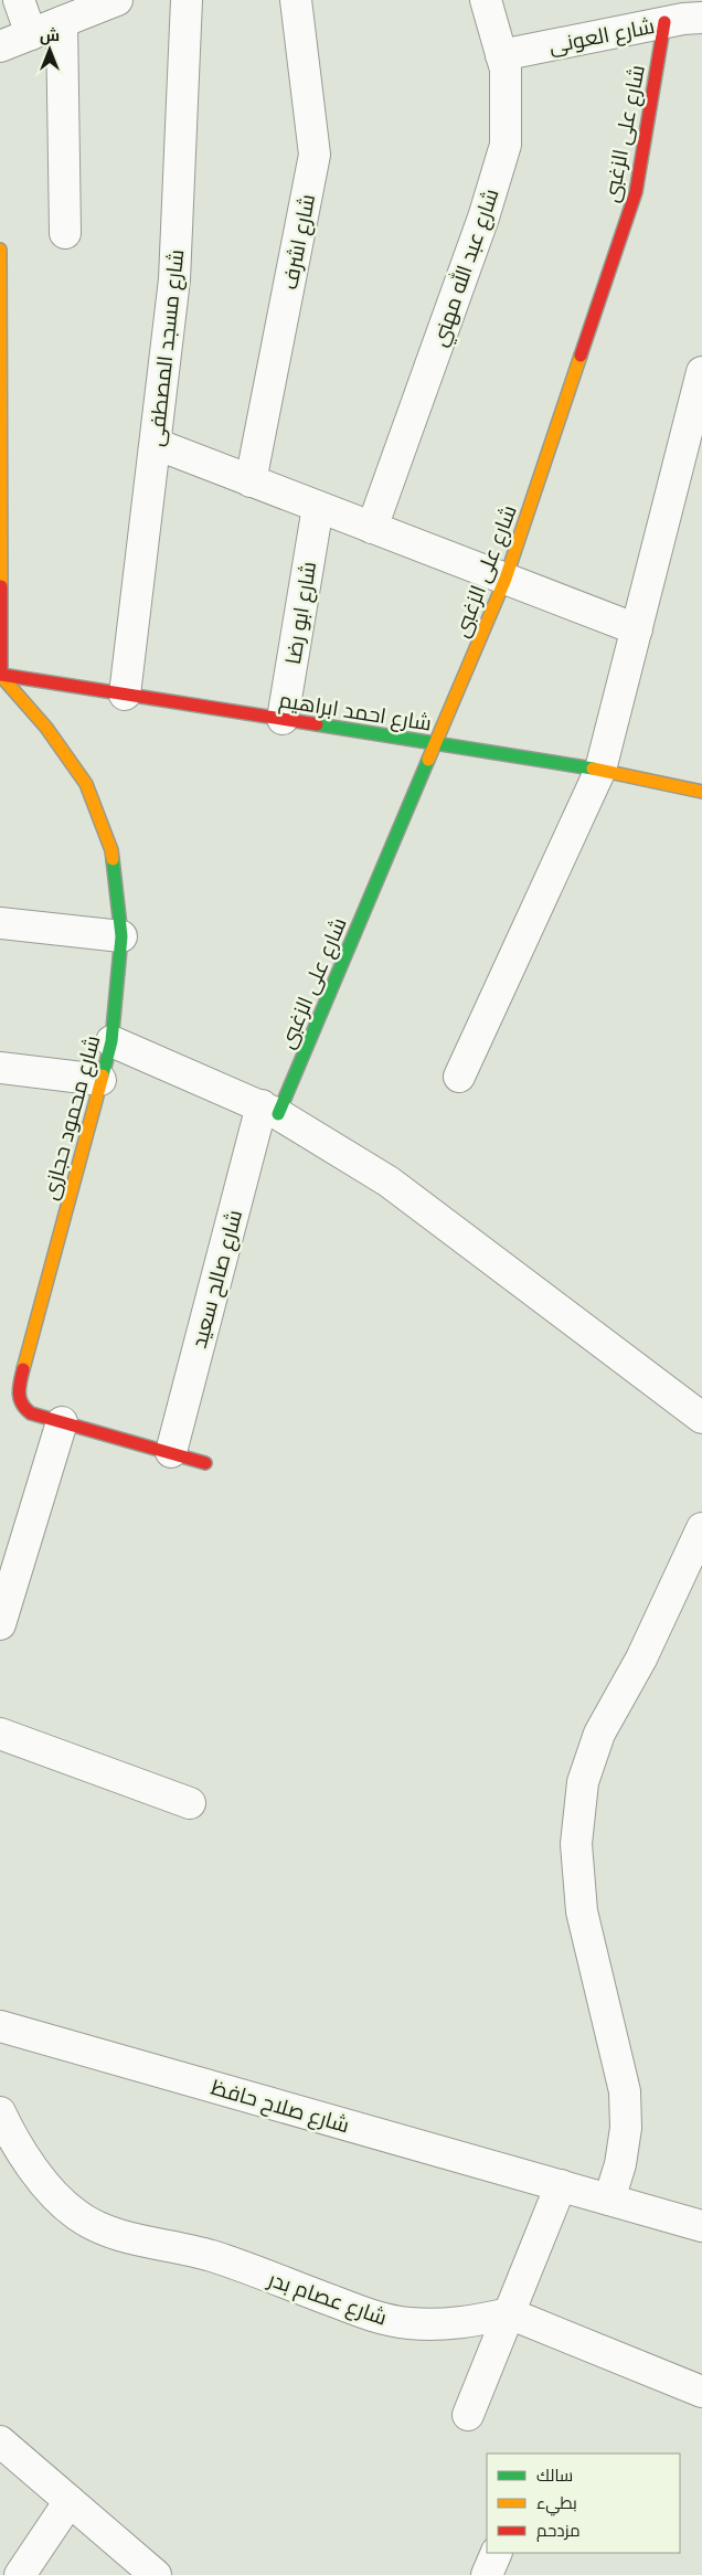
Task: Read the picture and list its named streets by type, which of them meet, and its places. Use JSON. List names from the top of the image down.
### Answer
{
  "streets": {
    "street": [
      "شارع العونى",
      "شارع على الزغبى",
      "شارع اشرف",
      "شارع عبد الله مهني",
      "شارع مسجد المصطفى",
      "شارع ابو رضا",
      "شارع احمد ابراهيم",
      "شارع محمود حجازى",
      "شارع صالح سعيد",
      "شارع صلاح حافظ",
      "شارع عصام بدر"
    ]
  },
  "crossings": [
    ["شارع العونى", "شارع على الزغبى"],
    ["شارع العونى", "شارع عبد الله مهني"],
    ["شارع على الزغبى", "شارع احمد ابراهيم"],
    ["شارع على الزغبى", "شارع صالح سعيد"],
    ["شارع مسجد المصطفى", "شارع احمد ابراهيم"],
    ["شارع ابو رضا", "شارع احمد ابراهيم"],
    ["شارع احمد ابراهيم", "شارع محمود حجازى"],
    ["شارع محمود حجازى", "شارع صالح سعيد"]
  ],
  "legend": ["سالك", "بطيء", "مزدحم"],
  "north": "top"
}
